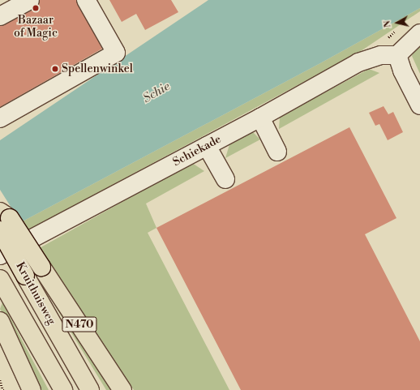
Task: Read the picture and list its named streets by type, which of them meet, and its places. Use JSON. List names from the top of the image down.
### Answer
{
  "streets": {
    "highway": ["Kruithuisweg", "N470"],
    "street": ["Schiekade"]
  },
  "water": ["Schie"],
  "places": ["Bazaar of Magic", "Spellenwinkel"],
  "north": "left"
}
